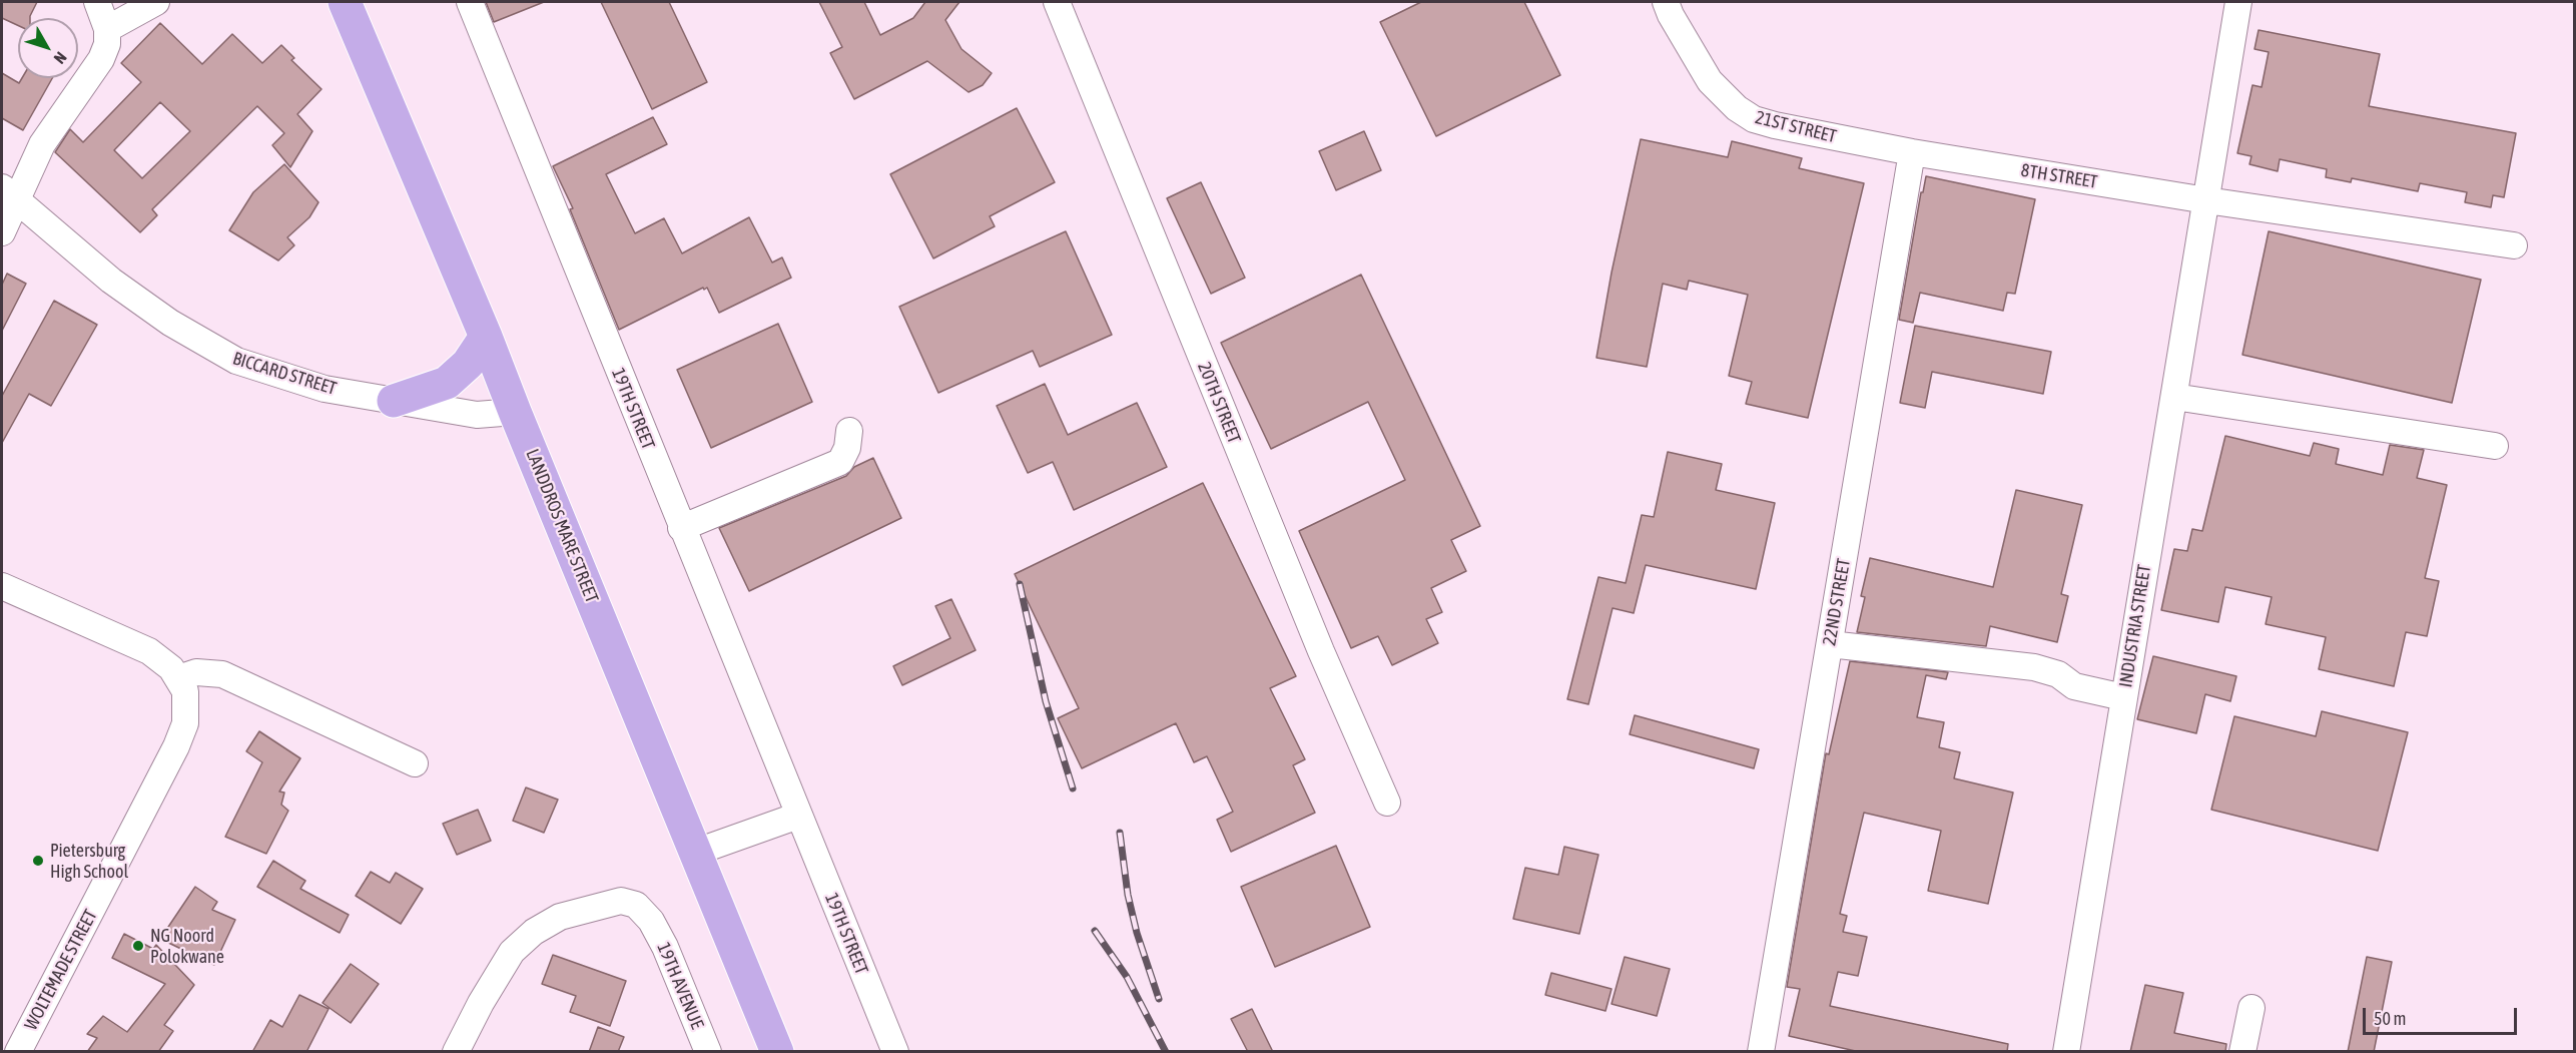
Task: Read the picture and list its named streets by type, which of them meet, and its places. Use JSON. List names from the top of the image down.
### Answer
{
  "streets": {
    "main road": ["LANDDROS MARE STREET"],
    "street": [
      "21ST STREET",
      "8TH STREET",
      "BICCARD STREET",
      "20TH STREET",
      "19TH STREET",
      "22ND STREET",
      "INDUSTRIA STREET",
      "WOLTEMADE STREET",
      "19TH AVENUE"
    ]
  },
  "crossings": [
    ["21ST STREET", "8TH STREET"],
    ["21ST STREET", "22ND STREET"],
    ["8TH STREET", "22ND STREET"],
    ["8TH STREET", "INDUSTRIA STREET"],
    ["BICCARD STREET", "LANDDROS MARE STREET"]
  ],
  "places": ["Pietersburg High School", "NG Noord Polokwane"],
  "scale_bar": "50 m",
  "north": "bottom right"
}
